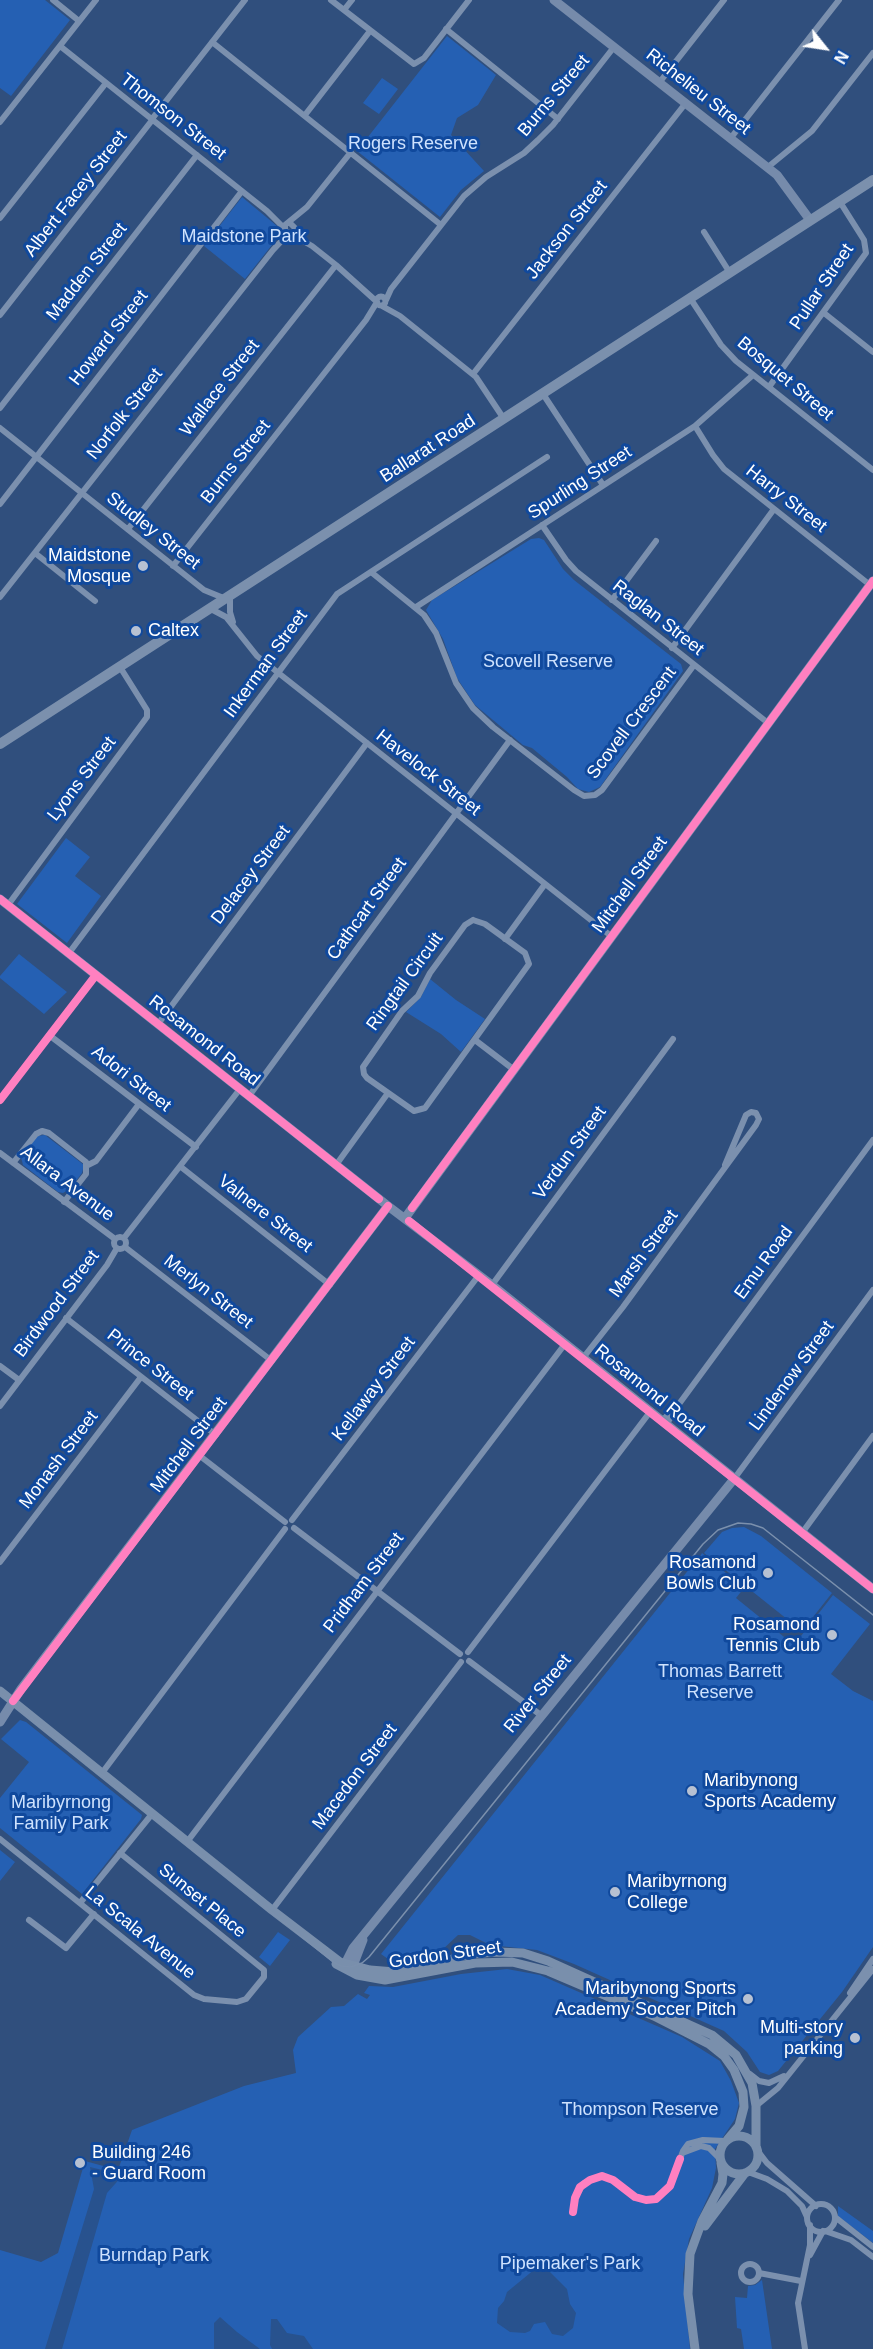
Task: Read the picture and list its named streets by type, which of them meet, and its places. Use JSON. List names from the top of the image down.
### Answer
{
  "streets": {
    "highway": ["Ballarat Road"],
    "main road": ["Gordon Street"],
    "street": [
      "Richelieu Street",
      "Burns Street",
      "Thomson Street",
      "Albert Facey Street",
      "Jackson Street",
      "Madden Street",
      "Pullar Street",
      "Howard Street",
      "Bosquet Street",
      "Wallace Street",
      "Norfolk Street",
      "Spurling Street",
      "Harry Street",
      "Studley Street",
      "Raglan Street",
      "Inkerman Street",
      "Scovell Crescent",
      "Havelock Street",
      "Lyons Street",
      "Delacey Street",
      "Mitchell Street",
      "Cathcart Street",
      "Ringtail Circuit",
      "Rosamond Road",
      "Adori Street",
      "Verdun Street",
      "Allara Avenue",
      "Valnere Street",
      "Marsh Street",
      "Emu Road",
      "Merlyn Street",
      "Birdwood Street",
      "Prince Street",
      "Lindenow Street",
      "Kellaway Street",
      "Monash Street",
      "Pridham Street",
      "River Street",
      "Macedon Street",
      "Sunset Place",
      "La Scala Avenue"
    ]
  },
  "crossings": [
    ["Richelieu Street", "Burns Street"],
    ["Richelieu Street", "Jackson Street"],
    ["Richelieu Street", "Ballarat Road"],
    ["Burns Street", "Thomson Street"],
    ["Burns Street", "Studley Street"],
    ["Thomson Street", "Albert Facey Street"],
    ["Thomson Street", "Jackson Street"],
    ["Thomson Street", "Madden Street"],
    ["Thomson Street", "Howard Street"],
    ["Thomson Street", "Wallace Street"],
    ["Thomson Street", "Norfolk Street"],
    ["Thomson Street", "Ballarat Road"],
    ["Pullar Street", "Bosquet Street"],
    ["Pullar Street", "Ballarat Road"],
    ["Howard Street", "Studley Street"],
    ["Bosquet Street", "Ballarat Road"],
    ["Bosquet Street", "Spurling Street"],
    ["Wallace Street", "Studley Street"],
    ["Norfolk Street", "Studley Street"],
    ["Ballarat Road", "Studley Street"],
    ["Ballarat Road", "Havelock Street"],
    ["Ballarat Road", "Lyons Street"],
    ["Spurling Street", "Harry Street"],
    ["Spurling Street", "Raglan Street"],
    ["Spurling Street", "Scovell Crescent"],
    ["Harry Street", "Mitchell Street"],
    ["Studley Street", "Havelock Street"],
    ["Raglan Street", "Scovell Crescent"],
    ["Raglan Street", "Mitchell Street"],
    ["Inkerman Street", "Scovell Crescent"],
    ["Inkerman Street", "Havelock Street"],
    ["Inkerman Street", "Rosamond Road"],
    ["Scovell Crescent", "Cathcart Street"],
    ["Havelock Street", "Delacey Street"],
    ["Havelock Street", "Mitchell Street"],
    ["Havelock Street", "Cathcart Street"],
    ["Lyons Street", "Rosamond Road"],
    ["Delacey Street", "Rosamond Road"],
    ["Mitchell Street", "Rosamond Road"],
    ["Mitchell Street", "Valnere Street"],
    ["Mitchell Street", "Merlyn Street"],
    ["Mitchell Street", "Prince Street"],
    ["Mitchell Street", "Gordon Street"],
    ["Cathcart Street", "Rosamond Road"],
    ["Rosamond Road", "Verdun Street"],
    ["Rosamond Road", "Marsh Street"],
    ["Rosamond Road", "Emu Road"],
    ["Rosamond Road", "Lindenow Street"],
    ["Rosamond Road", "Kellaway Street"],
    ["Rosamond Road", "Pridham Street"],
    ["Rosamond Road", "River Street"],
    ["Allara Avenue", "Merlyn Street"],
    ["Allara Avenue", "Birdwood Street"],
    ["Merlyn Street", "Birdwood Street"],
    ["Birdwood Street", "Prince Street"],
    ["Prince Street", "Monash Street"],
    ["Lindenow Street", "River Street"],
    ["Pridham Street", "Gordon Street"],
    ["River Street", "Gordon Street"],
    ["Macedon Street", "Gordon Street"],
    ["Sunset Place", "La Scala Avenue"]
  ],
  "parks": [
    "Rogers Reserve",
    "Maidstone Park",
    "Scovell Reserve",
    "Thomas Barrett Reserve",
    "Maribyrnong Family Park",
    "Thompson Reserve",
    "Burndap Park",
    "Pipemaker's Park"
  ],
  "places": [
    "Maidstone Mosque",
    "Caltex",
    "Rosamond Bowls Club",
    "Rosamond Tennis Club",
    "Maribynong Sports Academy",
    "Maribyrnong College",
    "Maribynong Sports Academy Soccer Pitch",
    "Multi-story parking",
    "Building 246 - Guard Room"
  ],
  "north": "bottom right"
}
